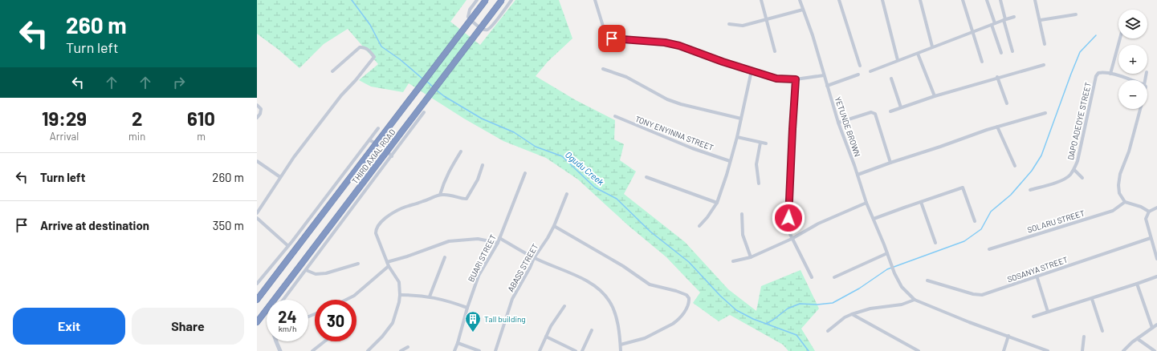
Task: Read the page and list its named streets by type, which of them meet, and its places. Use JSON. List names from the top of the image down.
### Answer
{
  "streets": {
    "highway": ["THIRD AXIAL ROAD"],
    "street": [
      "DAPO ADEOYE STREET",
      "YETUNDE BROWN",
      "TONY ENYINNA STREET",
      "SOLARU STREET",
      "BUARI STREET",
      "ABASS STREET",
      "SOSANYA STREET"
    ]
  },
  "water": ["Ogudu Creek"],
  "places": {
    "building": ["Tall building"]
  },
  "page": {
    "turn": ["260 m", "Turn left"],
    "map_buttons": ["+", "−"],
    "eta": [
      "19:29",
      "Arrival",
      "2",
      "min",
      "610",
      "m"
    ],
    "list": [
      {
        "name": "Turn left",
        "value": "260 m"
      },
      {
        "name": "Arrive at destination",
        "value": "350 m"
      }
    ],
    "speed": "24 km/h",
    "limit": "30",
    "buttons": ["Exit", "Share"]
  }
}
